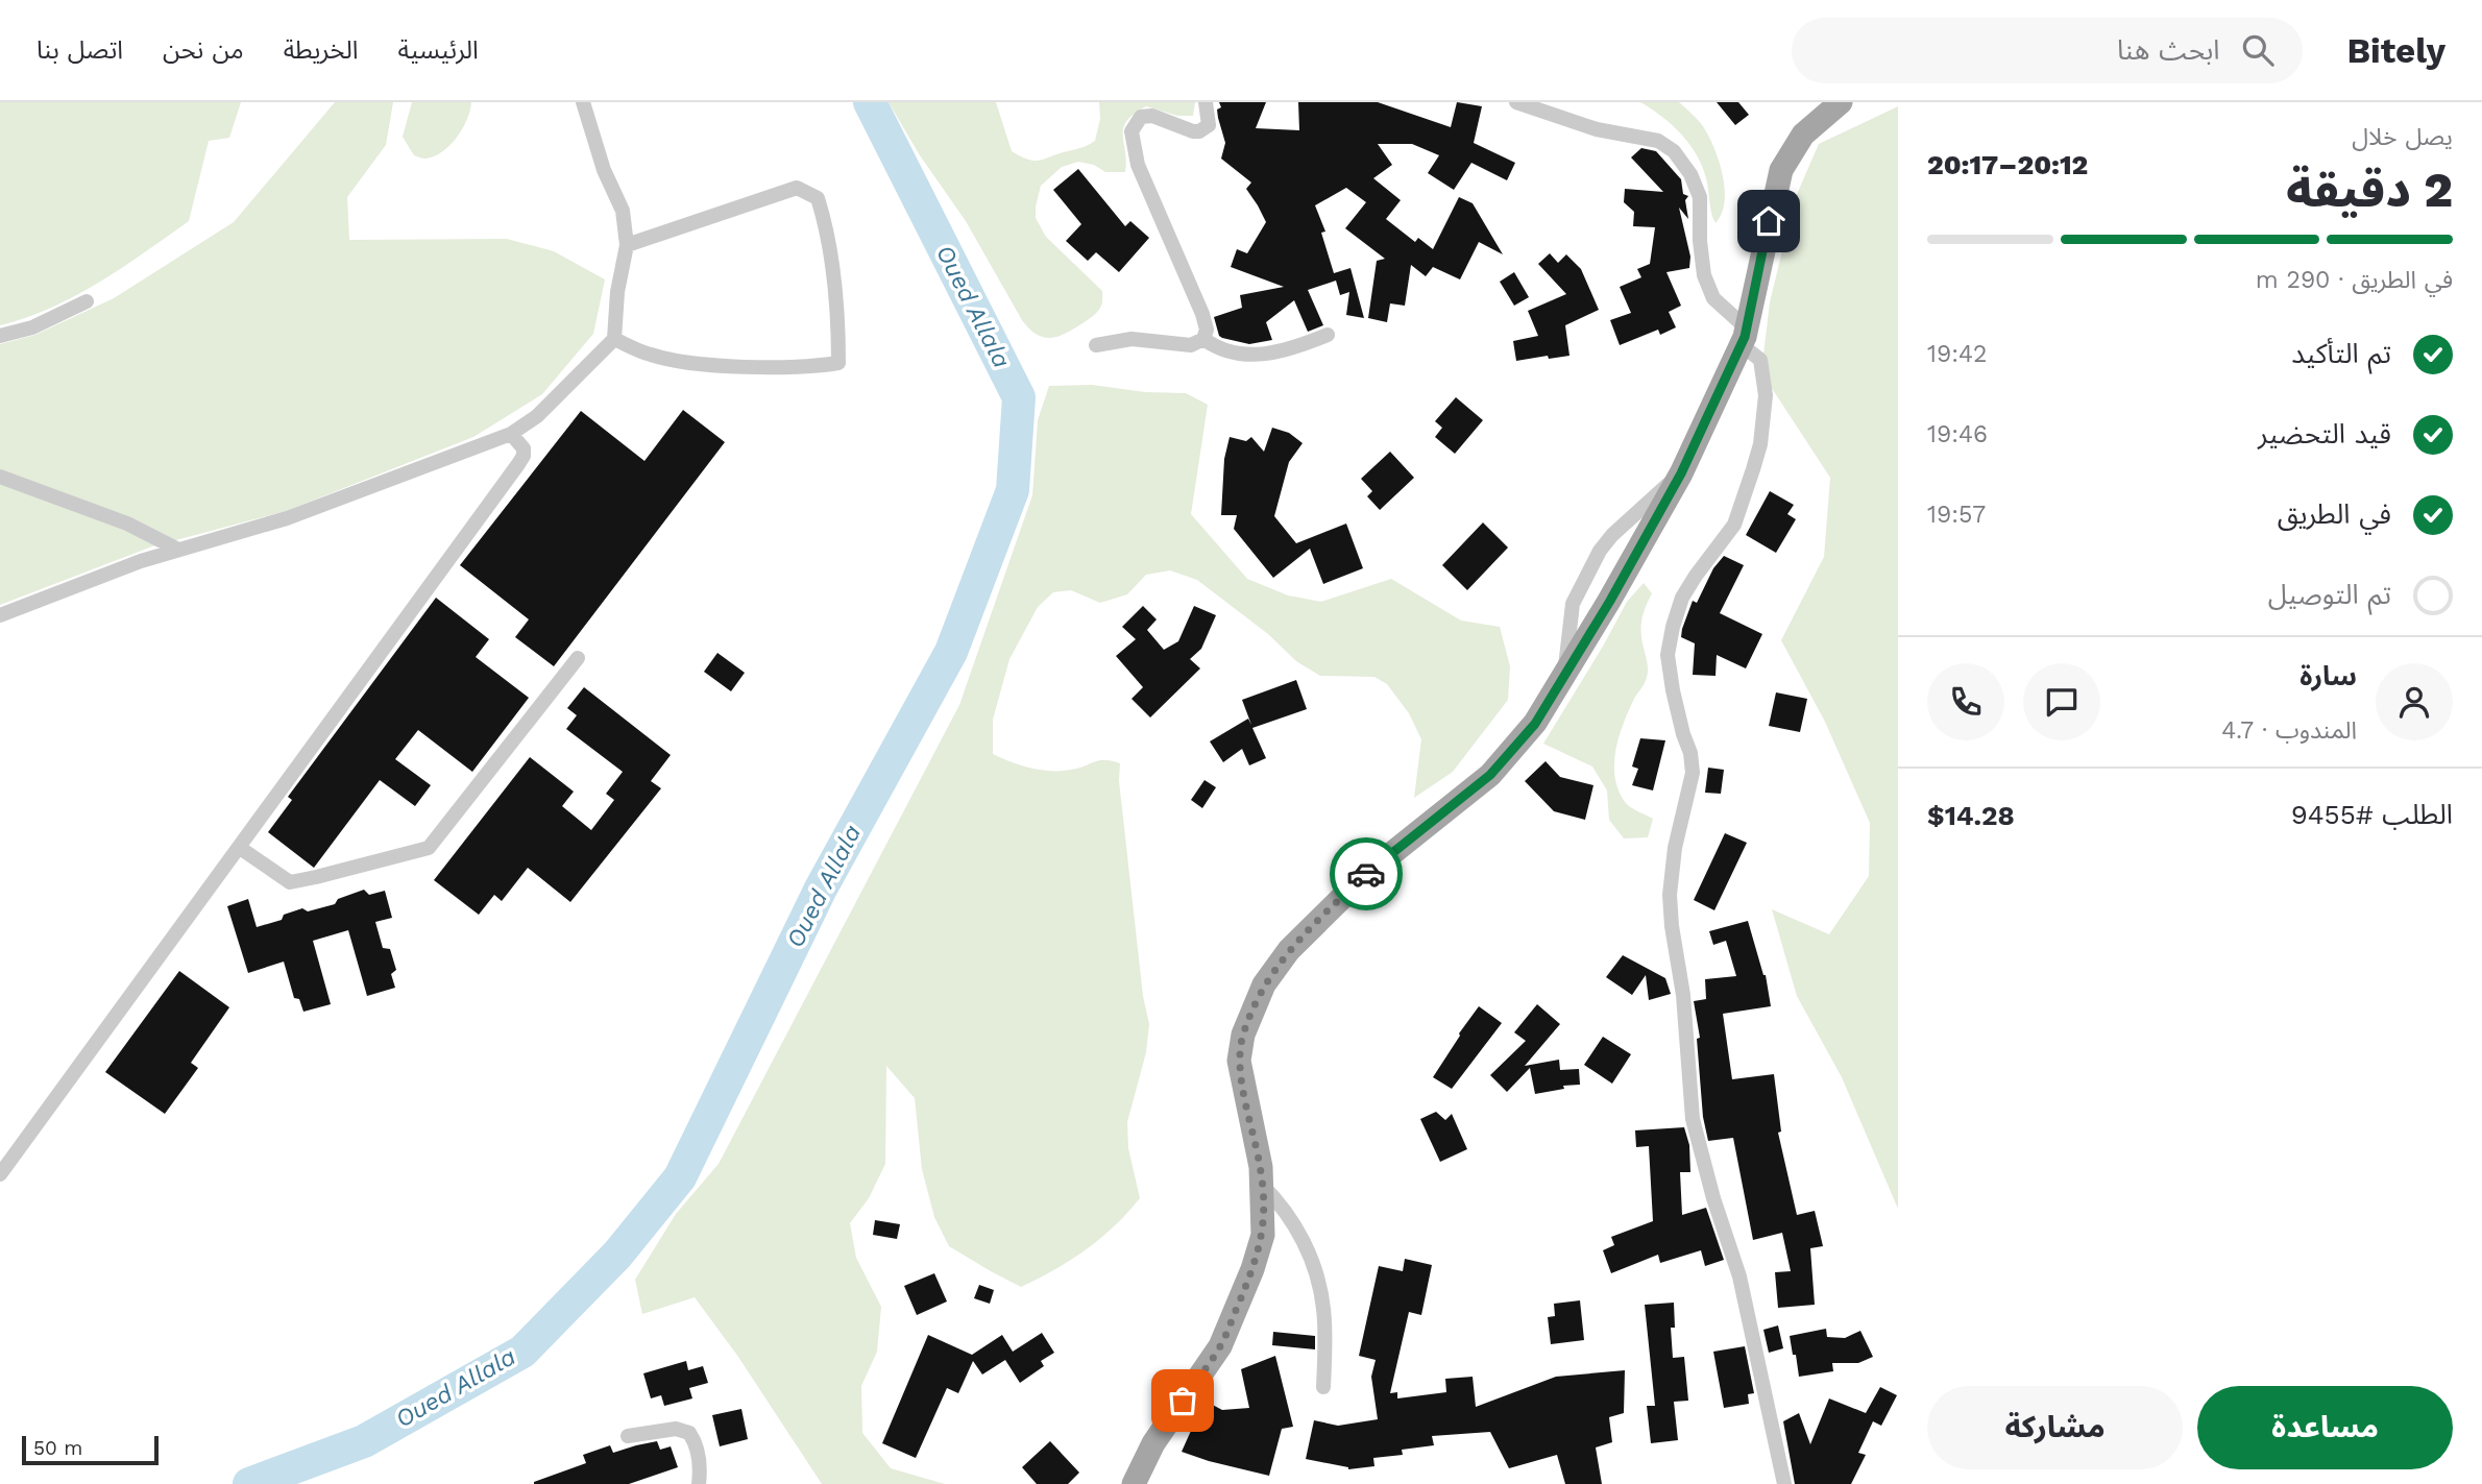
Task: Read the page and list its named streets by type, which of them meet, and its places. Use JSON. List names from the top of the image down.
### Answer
{
  "water": ["Oued Allala"],
  "scale_bar": "50 m",
  "page": {
    "header": "Bitely",
    "search": "ابحث هنا",
    "nav": [
      "الرئيسية",
      "الخريطة",
      "من نحن",
      "اتصل بنا"
    ],
    "heading": ["2 دقيقة", "يصل خلال", "20:12–20:17"],
    "panel": [
      "سارة",
      "المندوب · 4.7",
      "الطلب #9455",
      "$14.28"
    ],
    "bar": "في الطريق · 290 m",
    "list": [
      ["تم التأكيد", "19:42"],
      ["قيد التحضير", "19:46"],
      ["في الطريق", "19:57"],
      "تم التوصيل"
    ],
    "buttons": ["مساعدة", "مشاركة"],
    "scale": "50 m"
  }
}
